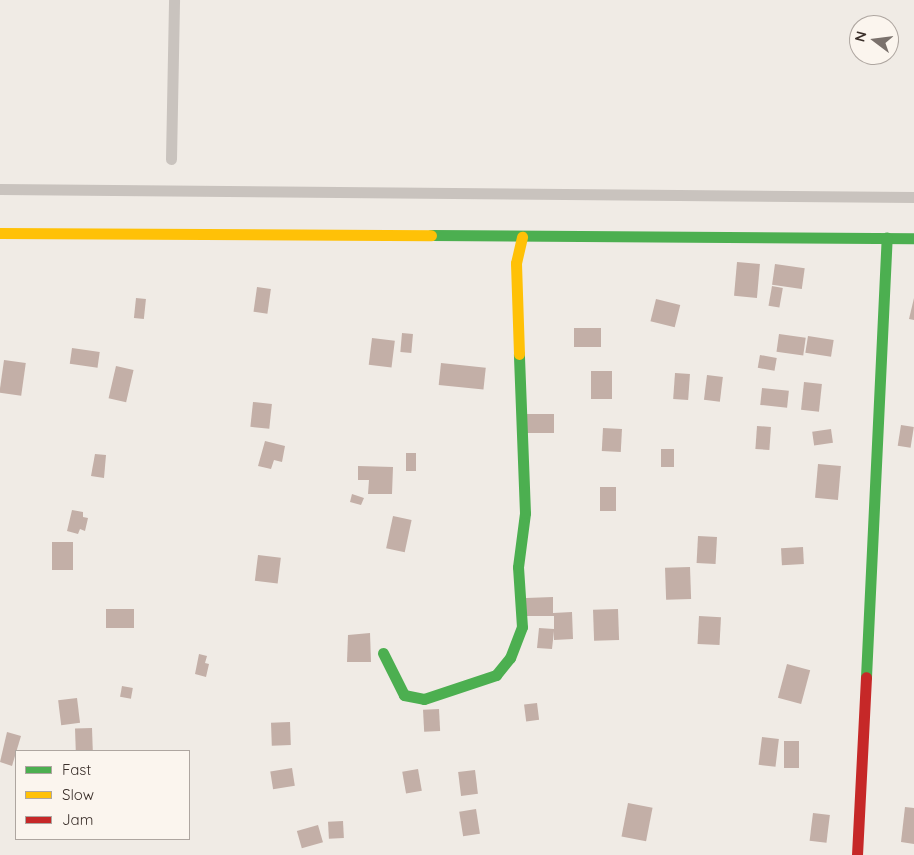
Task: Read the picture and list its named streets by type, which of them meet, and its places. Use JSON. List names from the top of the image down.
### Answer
{
  "legend": ["Fast", "Slow", "Jam"],
  "north": "left"
}
